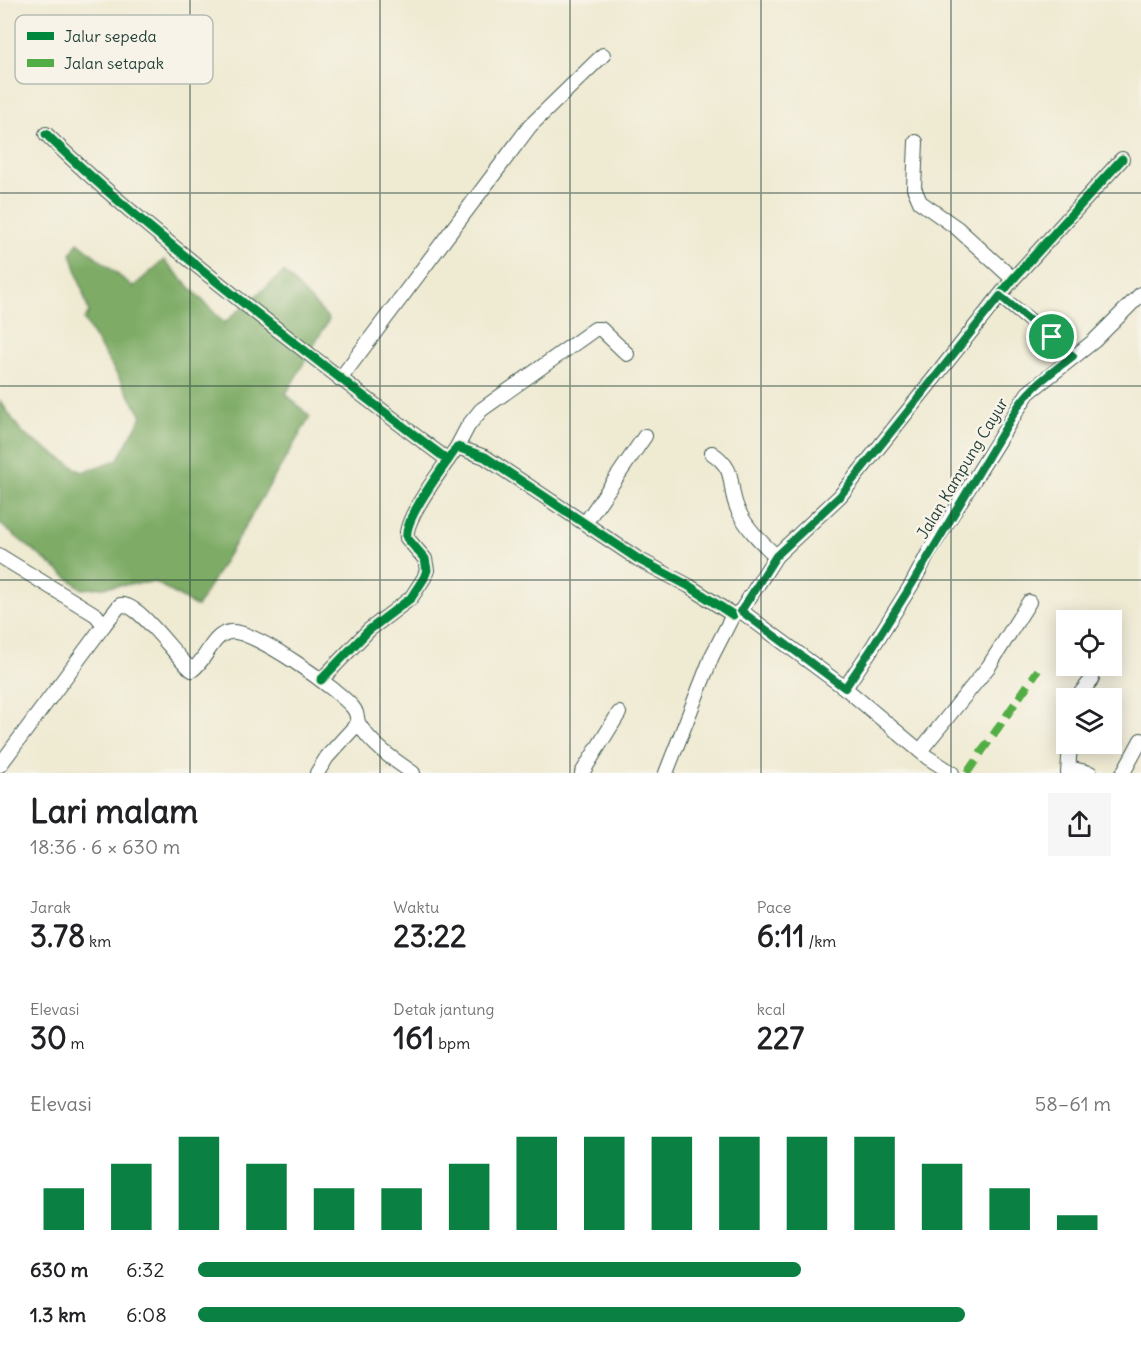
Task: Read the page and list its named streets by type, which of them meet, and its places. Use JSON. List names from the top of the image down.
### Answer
{
  "streets": {
    "street": ["Jalan Kampung Cayur"]
  },
  "legend": ["Jalur sepeda", "Jalan setapak"],
  "page": {
    "heading": ["Lari malam", "18:36 · 6 × 630 m"],
    "stats": [
      ["Jarak", "3.78 km"],
      ["Waktu", "23:22"],
      ["Pace", "6:11 /km"],
      ["Elevasi", "30 m"],
      ["Detak jantung", "161 bpm"],
      ["kcal", "227"]
    ],
    "chart": ["Elevasi", "58–61 m"],
    "list": [
      {
        "name": "630 m",
        "note": "6:32"
      },
      {
        "name": "1.3 km",
        "note": "6:08"
      }
    ]
  }
}
